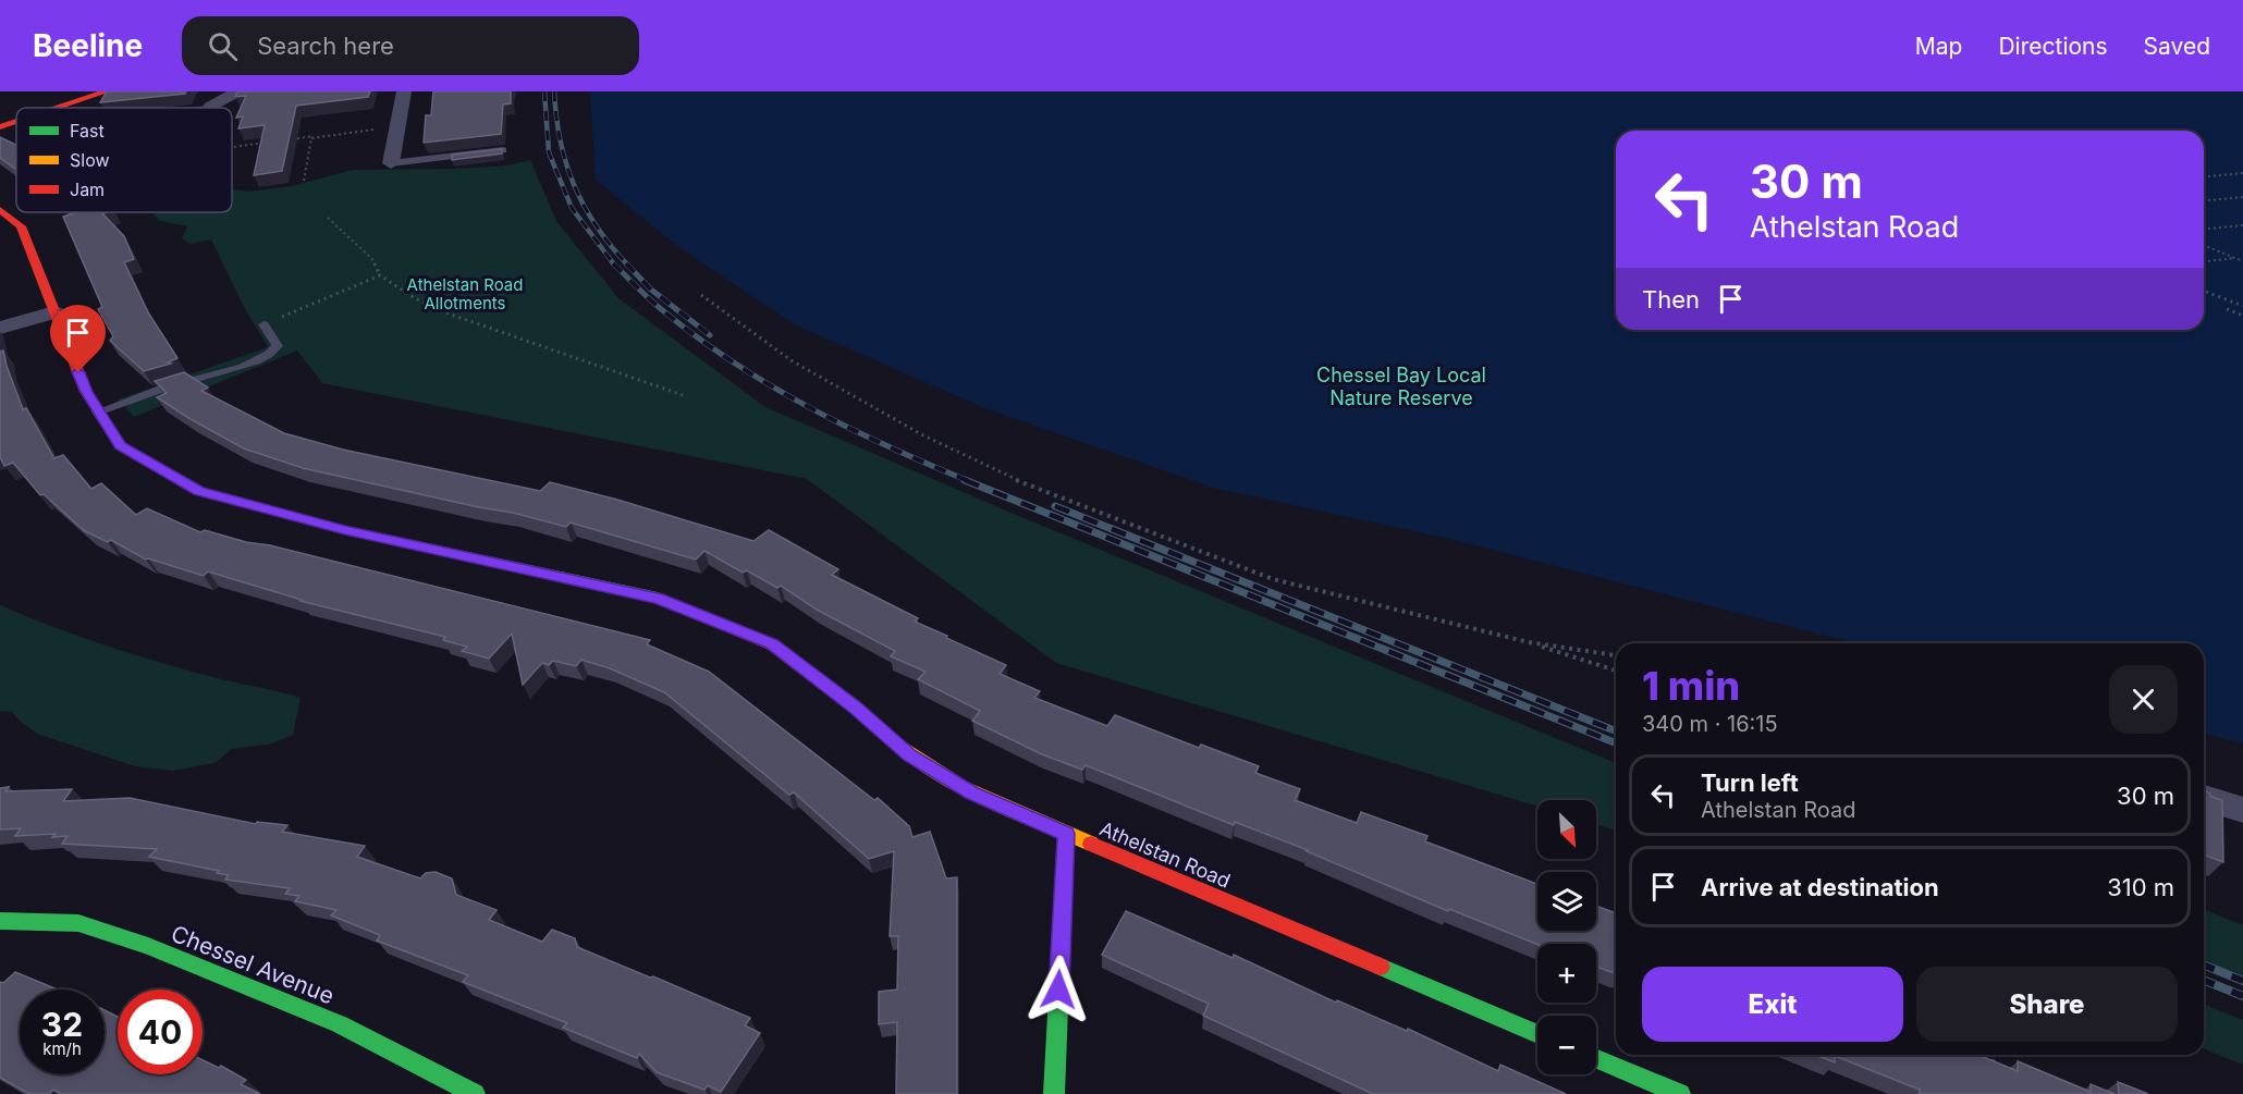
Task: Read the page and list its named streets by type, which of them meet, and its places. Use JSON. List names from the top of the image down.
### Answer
{
  "streets": {
    "street": ["Athelstan Road", "Chessel Avenue"]
  },
  "parks": ["Athelstan Road Allotments", "Chessel Bay Local Nature Reserve"],
  "legend": ["Fast", "Slow", "Jam"],
  "north": "bottom right",
  "page": {
    "header": "Beeline",
    "search": "Search here",
    "nav": ["Map", "Directions", "Saved"],
    "turn": ["30 m", "Athelstan Road"],
    "then": "Then",
    "heading": ["1 min", "340 m · 16:15"],
    "list": [
      {
        "name": "Turn left",
        "note": "Athelstan Road",
        "value": "30 m"
      },
      {
        "name": "Arrive at destination",
        "value": "310 m"
      }
    ],
    "map_buttons": ["+", "−"],
    "buttons": ["Exit", "Share"],
    "speed": "32 km/h",
    "limit": "40"
  }
}
